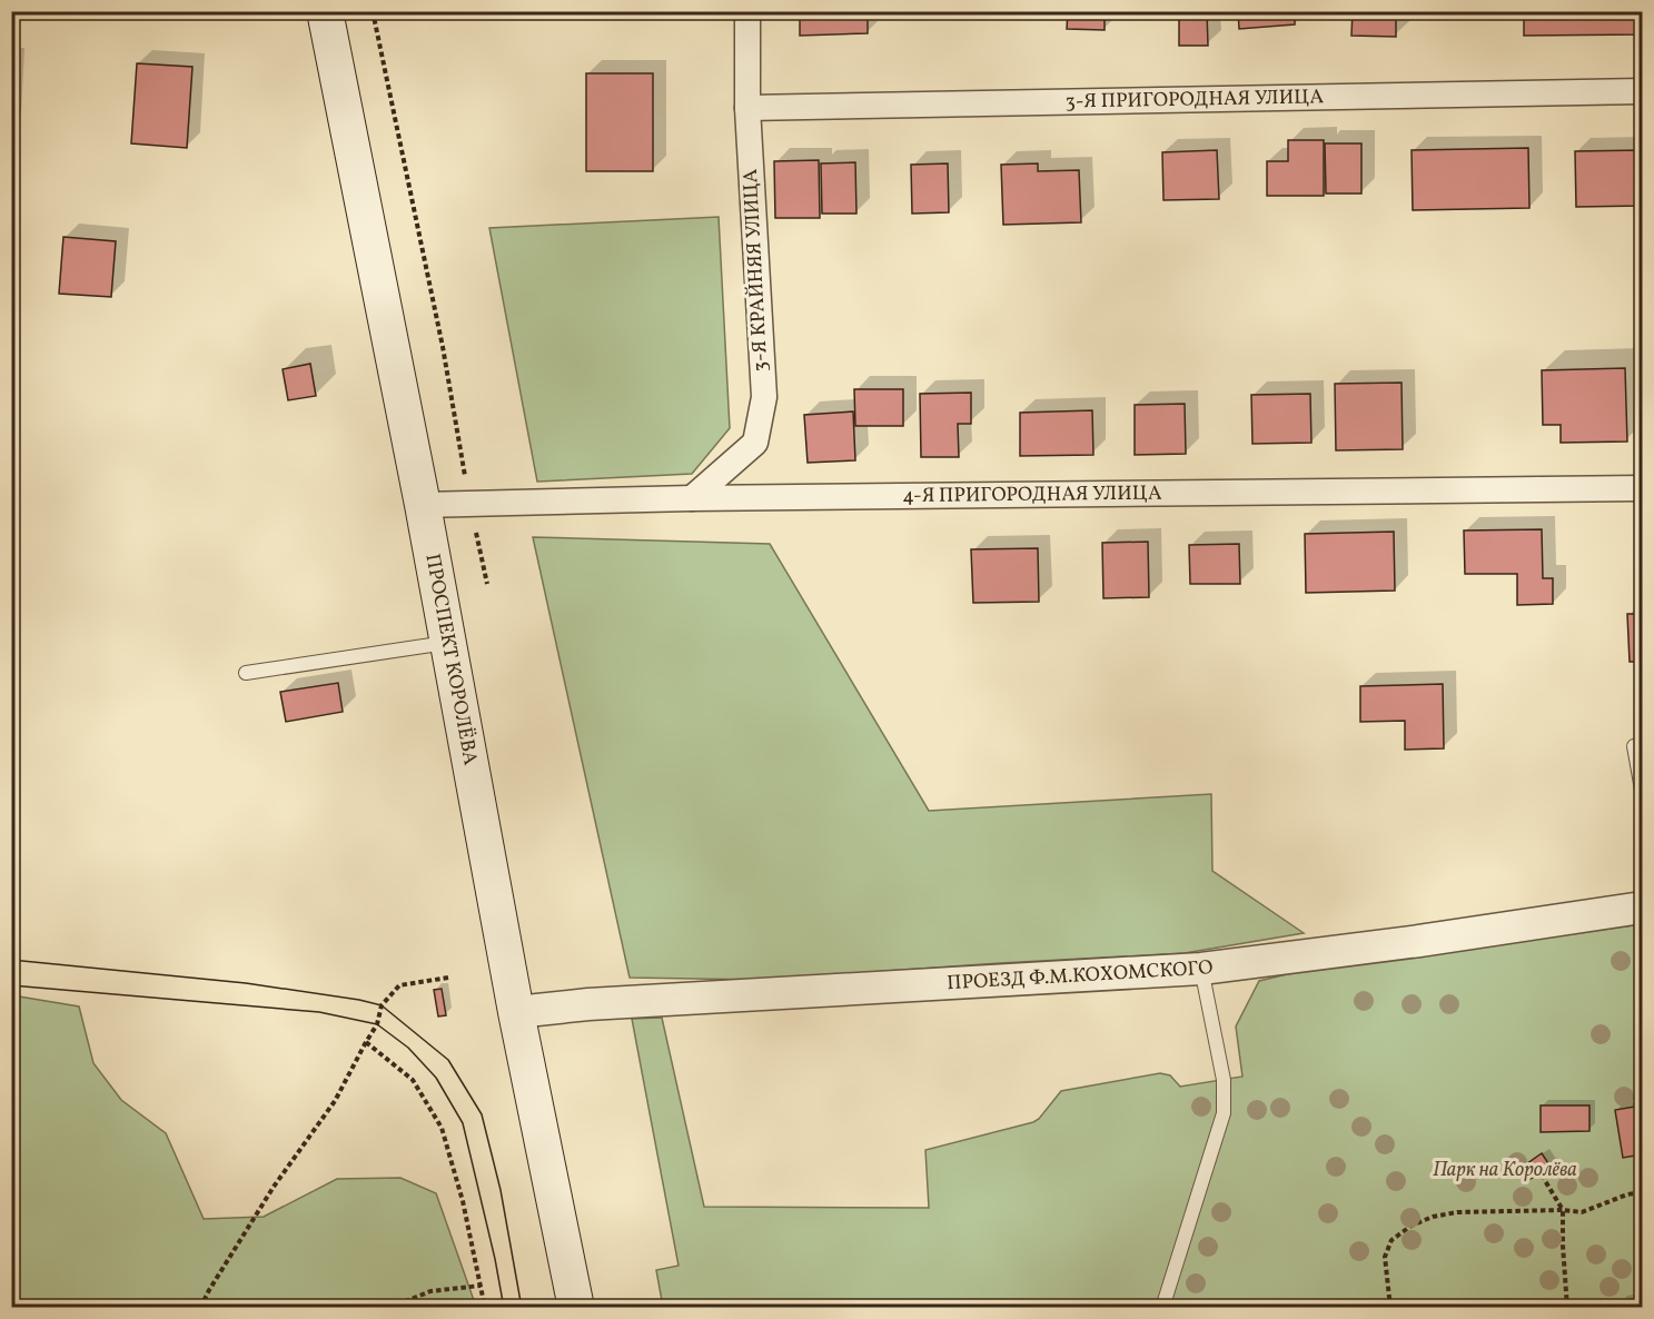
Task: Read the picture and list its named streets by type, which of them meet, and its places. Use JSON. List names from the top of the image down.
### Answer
{
  "streets": {
    "main road": ["ПРОСПЕКТ КОРОЛЁВА"],
    "street": [
      "3-Я ПРИГОРОДНАЯ УЛИЦА",
      "3-Я КРАЙНЯЯ УЛИЦА",
      "4-Я ПРИГОРОДНАЯ УЛИЦА",
      "ПРОЕЗД Ф.М.КОХОМСКОГО"
    ]
  },
  "crossings": [
    ["3-Я ПРИГОРОДНАЯ УЛИЦА", "3-Я КРАЙНЯЯ УЛИЦА"],
    ["3-Я КРАЙНЯЯ УЛИЦА", "4-Я ПРИГОРОДНАЯ УЛИЦА"],
    ["4-Я ПРИГОРОДНАЯ УЛИЦА", "ПРОСПЕКТ КОРОЛЁВА"],
    ["ПРОСПЕКТ КОРОЛЁВА", "ПРОЕЗД Ф.М.КОХОМСКОГО"]
  ],
  "parks": ["Парк на Королёва"]
}
